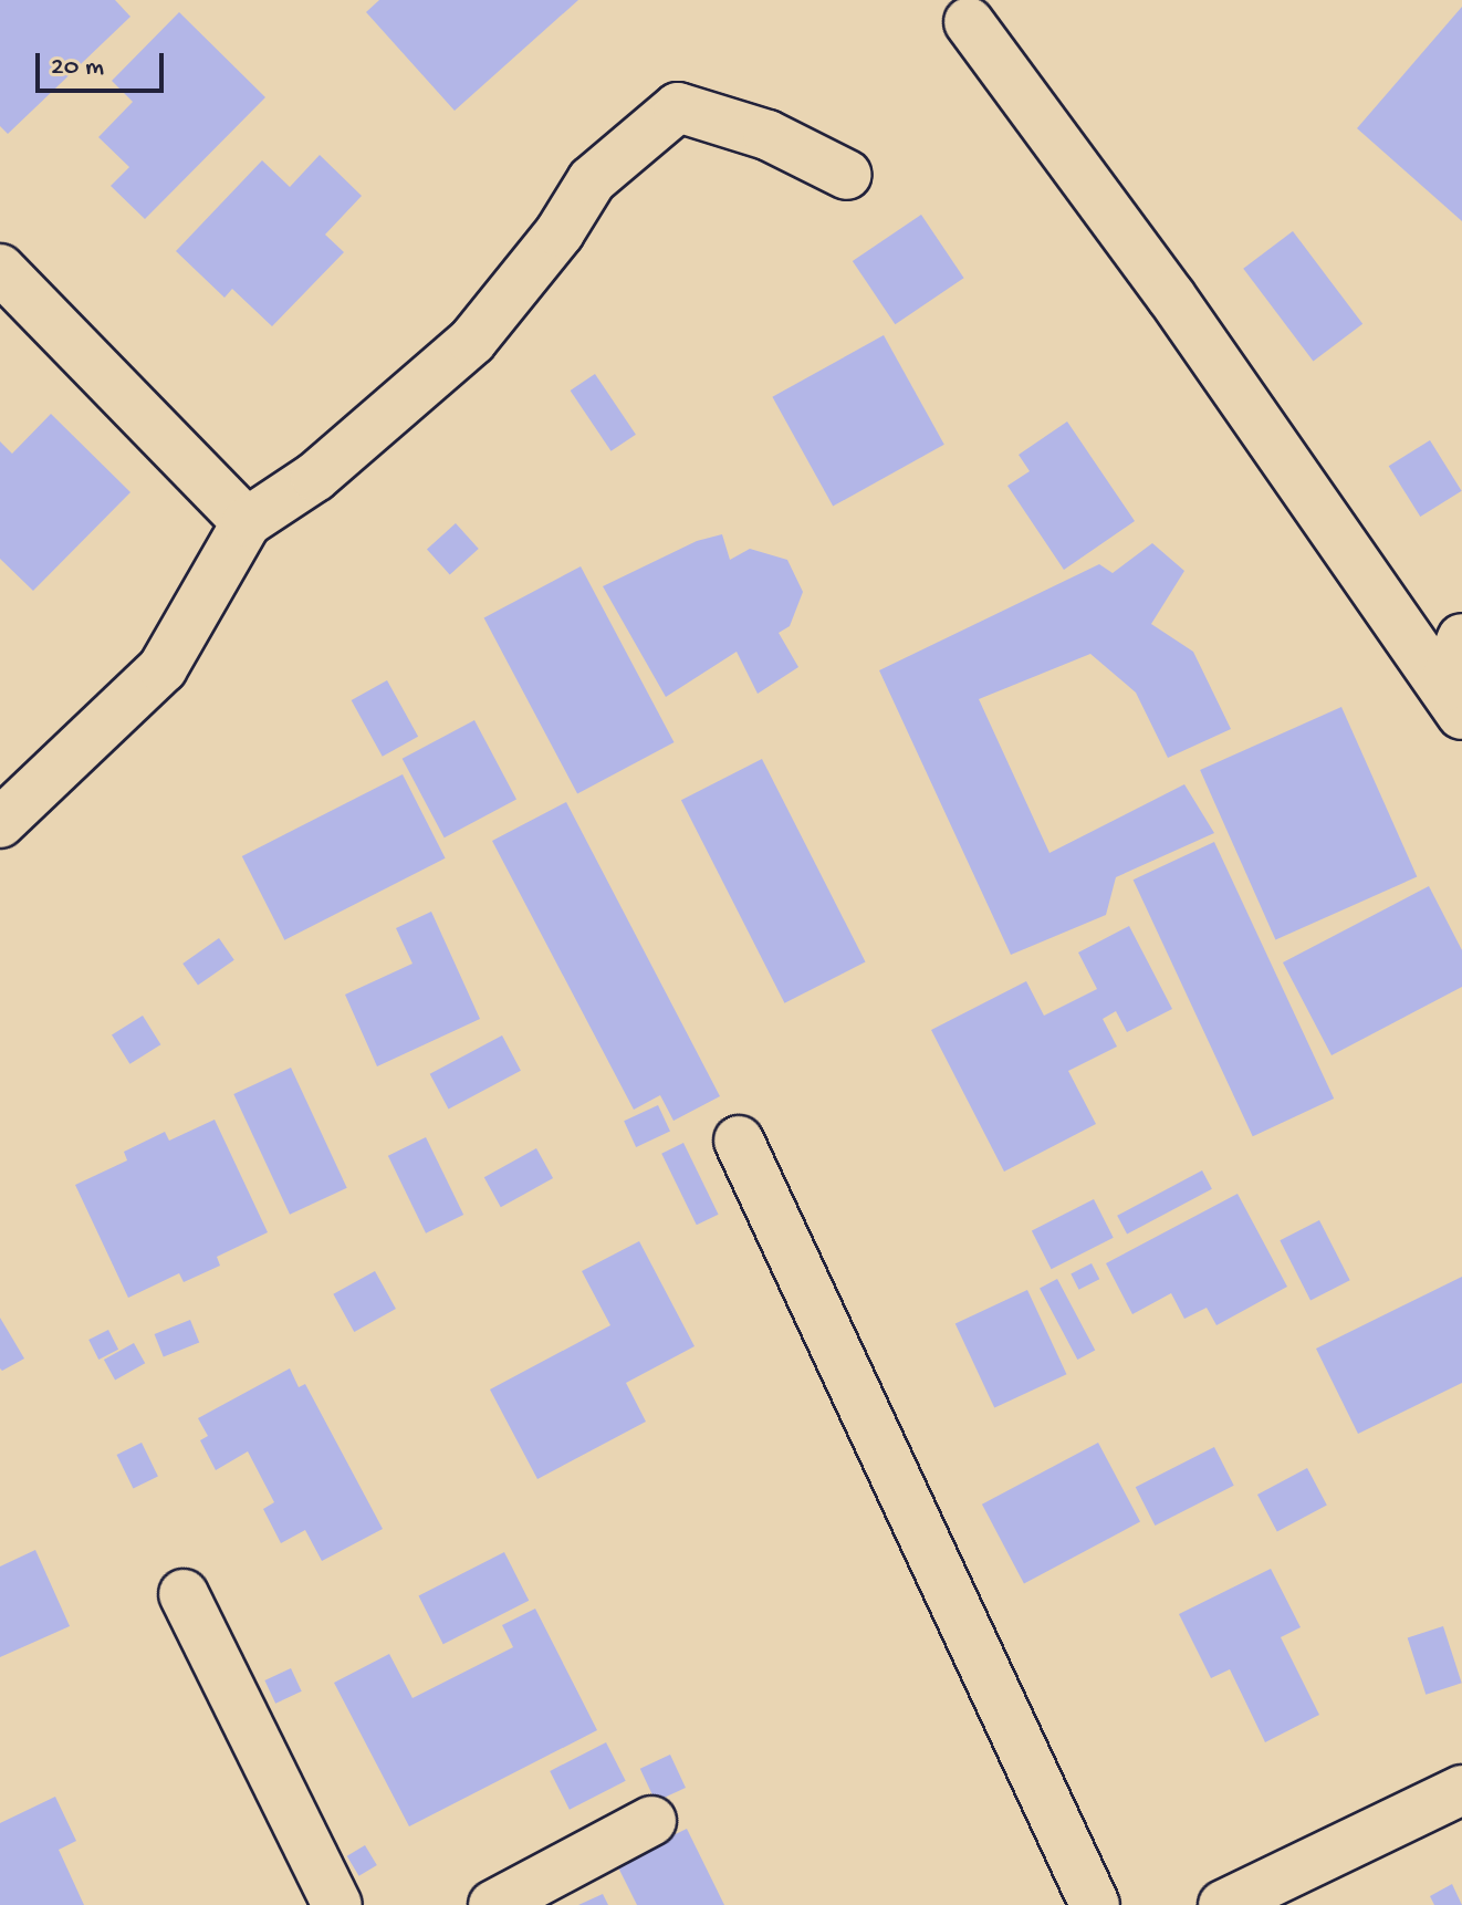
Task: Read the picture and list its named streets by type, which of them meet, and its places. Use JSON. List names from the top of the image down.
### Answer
{
  "scale_bar": "20 m"
}
